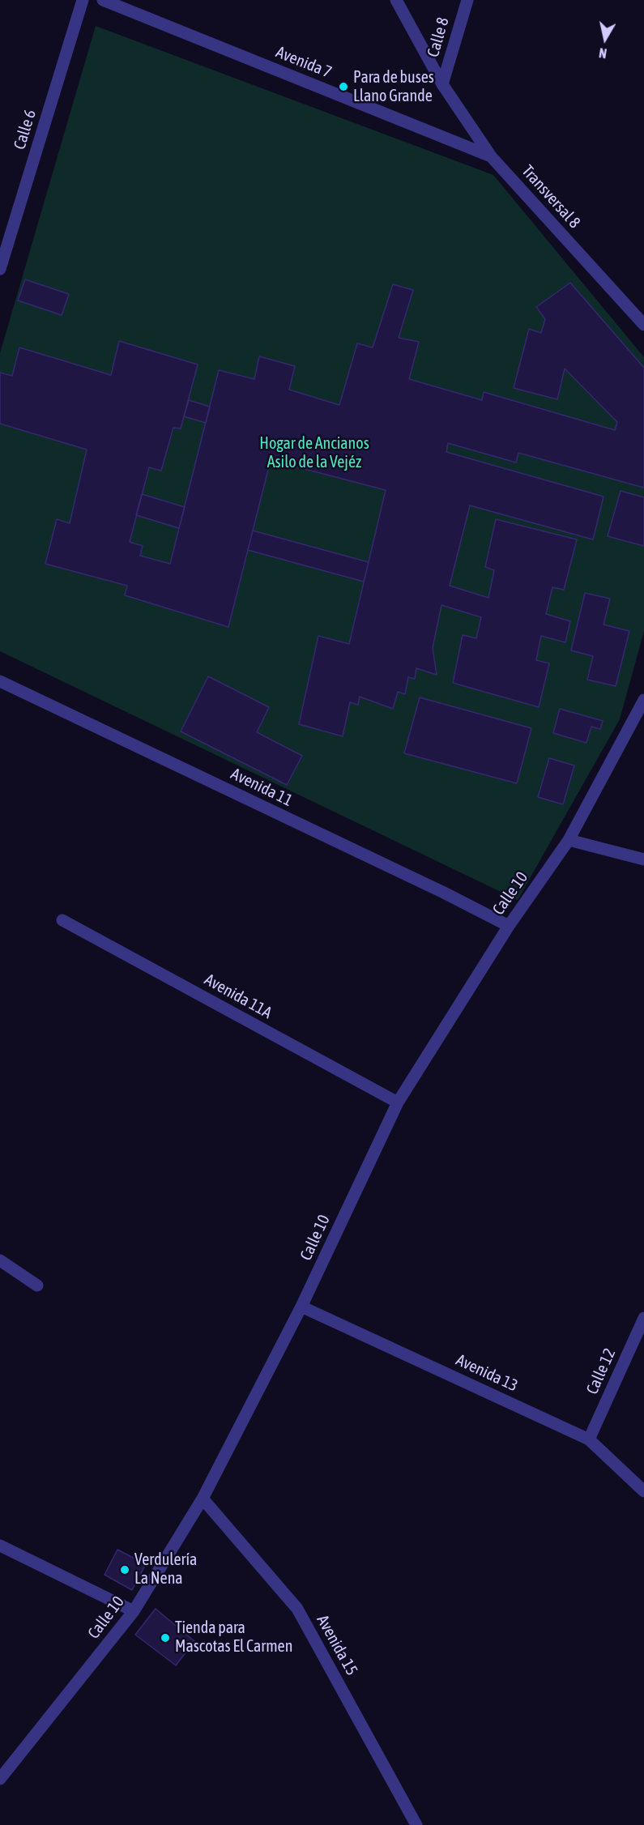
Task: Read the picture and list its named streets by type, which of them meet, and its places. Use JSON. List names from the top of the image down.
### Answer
{
  "streets": {
    "street": [
      "Calle 8",
      "Avenida 7",
      "Calle 6",
      "Transversal 8",
      "Avenida 11",
      "Calle 10",
      "Avenida 11A",
      "Calle 12",
      "Avenida 13",
      "Avenida 15"
    ]
  },
  "crossings": [
    ["Calle 8", "Transversal 8"],
    ["Avenida 7", "Transversal 8"],
    ["Avenida 11", "Calle 10"],
    ["Calle 10", "Avenida 11A"],
    ["Calle 10", "Avenida 13"],
    ["Calle 10", "Avenida 15"],
    ["Calle 12", "Avenida 13"]
  ],
  "parks": ["Hogar de Ancianos Asilo de la Vejéz"],
  "places": ["Para de buses Llano Grande", "Verdulería La Nena", "Tienda para Mascotas El Carmen"],
  "north": "bottom"
}
